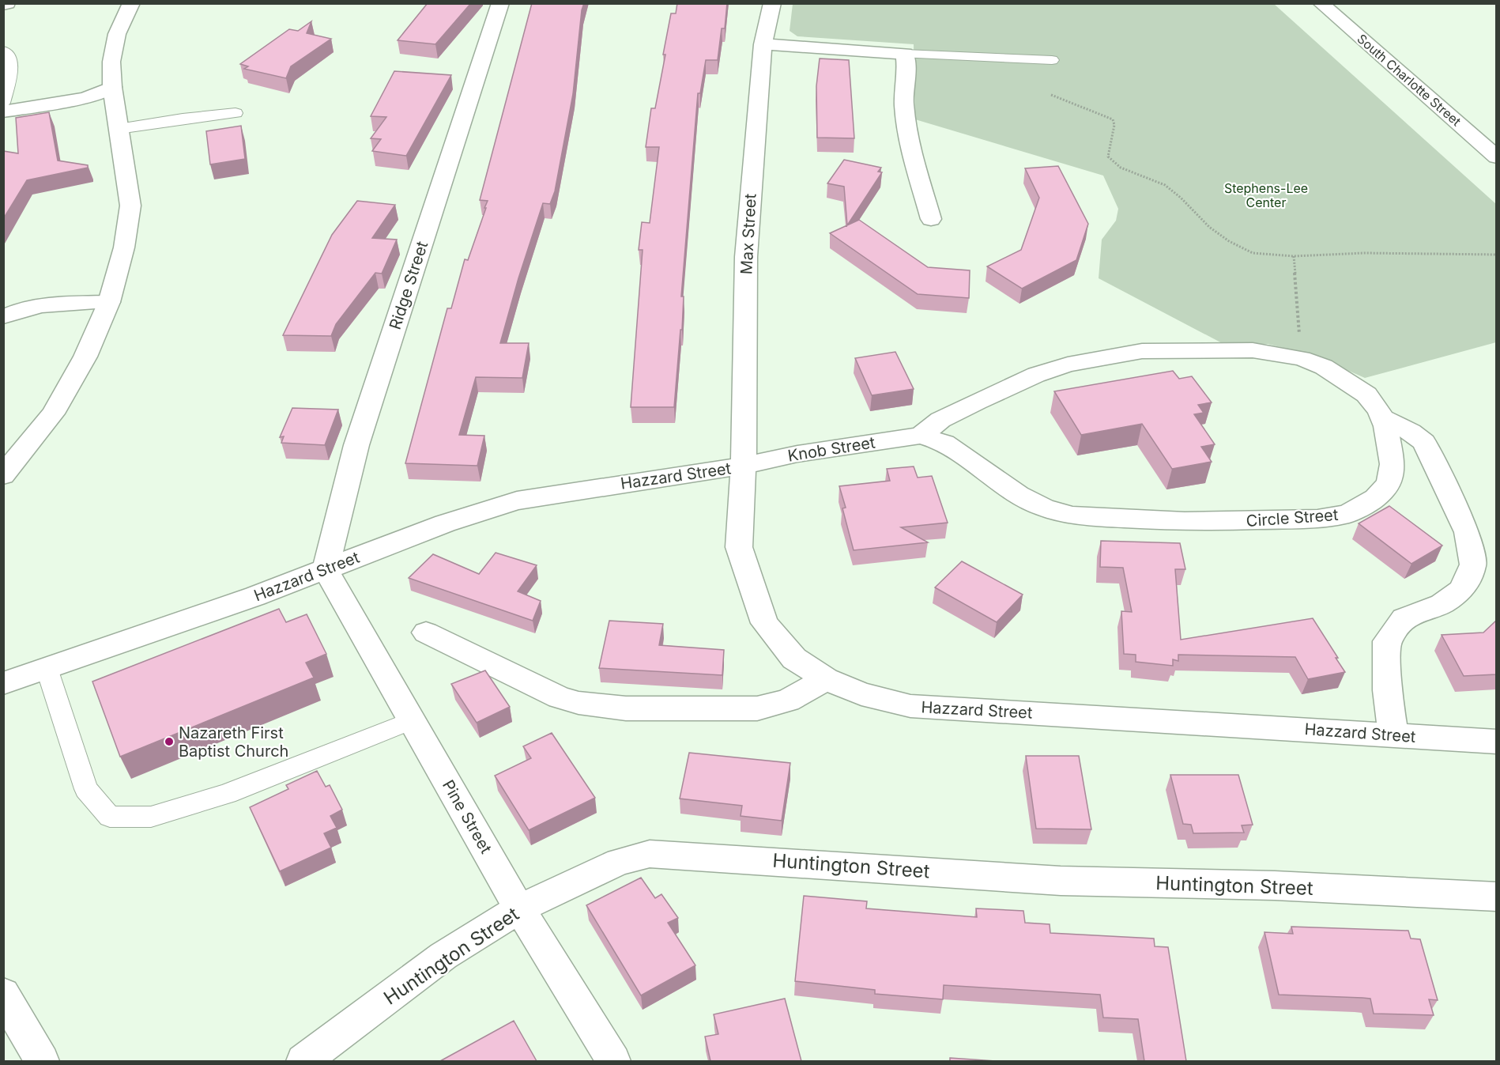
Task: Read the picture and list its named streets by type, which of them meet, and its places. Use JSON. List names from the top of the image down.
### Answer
{
  "streets": {
    "street": [
      "South Charlotte Street",
      "Max Street",
      "Ridge Street",
      "Knob Street",
      "Hazzard Street",
      "Circle Street",
      "Pine Street",
      "Huntington Street"
    ]
  },
  "crossings": [
    ["Max Street", "Knob Street"],
    ["Max Street", "Hazzard Street"],
    ["Ridge Street", "Hazzard Street"],
    ["Ridge Street", "Pine Street"],
    ["Knob Street", "Hazzard Street"],
    ["Knob Street", "Circle Street"],
    ["Hazzard Street", "Pine Street"],
    ["Pine Street", "Huntington Street"]
  ],
  "parks": ["Stephens-Lee Center"],
  "places": ["Nazareth First Baptist Church"]
}
